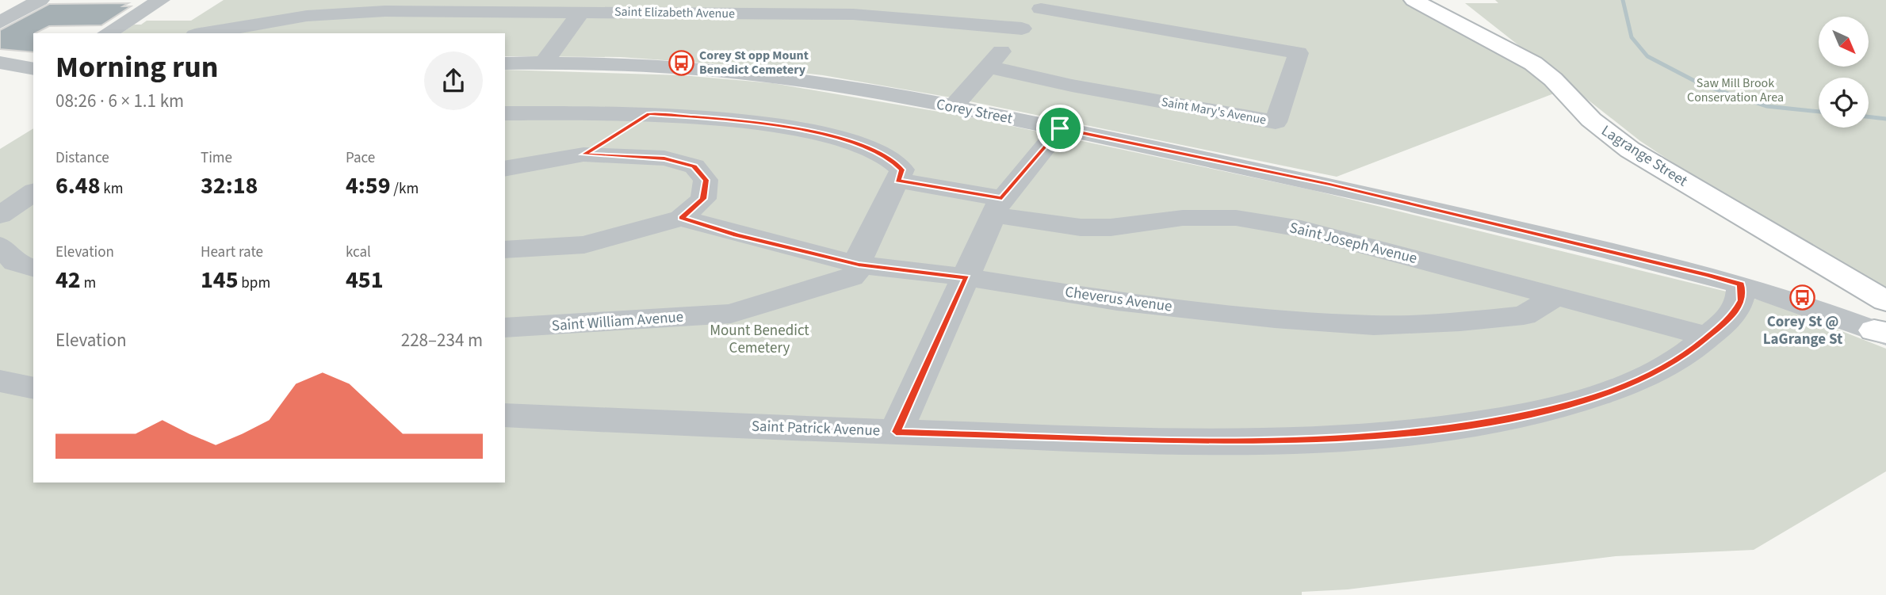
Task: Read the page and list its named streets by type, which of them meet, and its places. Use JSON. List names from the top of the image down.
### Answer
{
  "streets": {
    "main road": ["Lagrange Street"],
    "street": [
      "Saint Elizabeth Avenue",
      "Saint Mary's Avenue",
      "Corey Street",
      "Saint Joseph Avenue",
      "Cheverus Avenue",
      "Saint William Avenue",
      "Saint Patrick Avenue"
    ]
  },
  "crossings": [
    ["Corey Street", "Saint Patrick Avenue"],
    ["Saint Joseph Avenue", "Cheverus Avenue"],
    ["Saint Joseph Avenue", "Saint Patrick Avenue"],
    ["Cheverus Avenue", "Saint William Avenue"]
  ],
  "parks": ["Saw Mill Brook Conservation Area", "Mount Benedict Cemetery"],
  "places": {
    "bus stop": ["Corey St opp Mount Benedict Cemetery", "Corey St @ LaGrange St"]
  },
  "north": "bottom right",
  "page": {
    "heading": ["Morning run", "08:26 · 6 × 1.1 km"],
    "stats": [
      ["Distance", "6.48 km"],
      ["Time", "32:18"],
      ["Pace", "4:59 /km"],
      ["Elevation", "42 m"],
      ["Heart rate", "145 bpm"],
      ["kcal", "451"]
    ],
    "chart": ["Elevation", "228–234 m"]
  }
}
